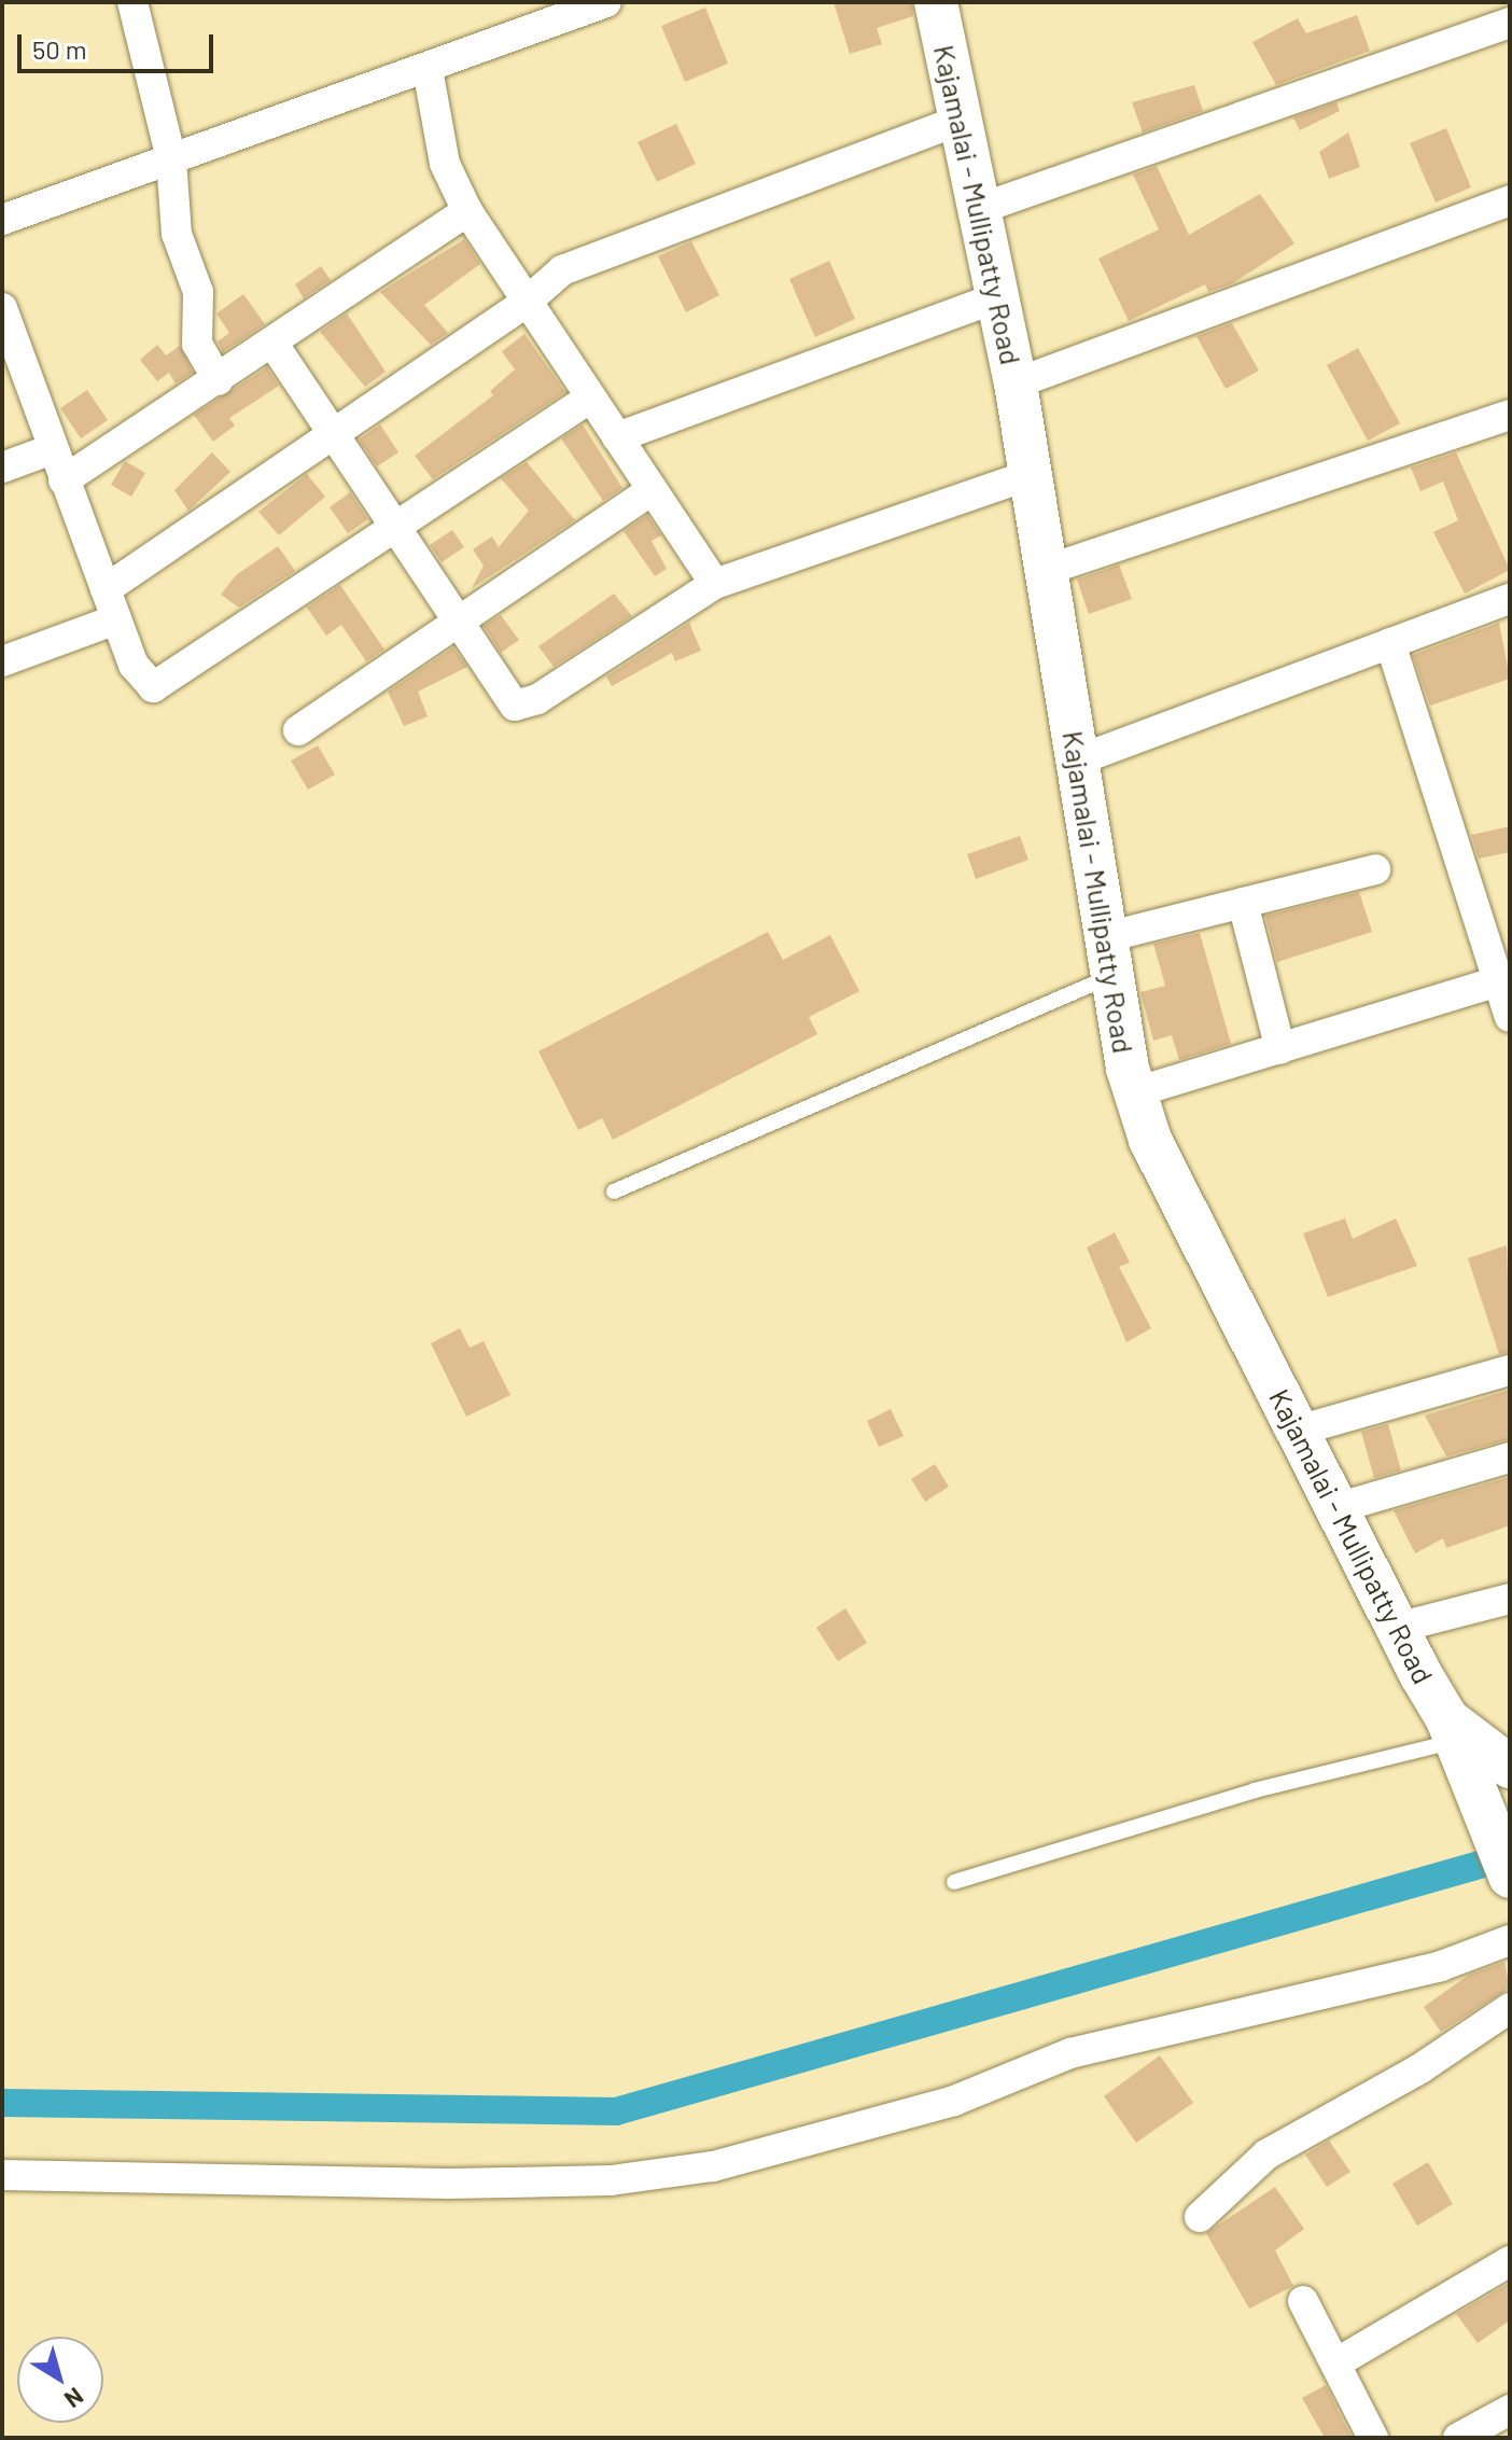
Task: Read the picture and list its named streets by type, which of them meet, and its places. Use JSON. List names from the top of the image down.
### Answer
{
  "streets": {
    "main road": ["Kajamalai - Mullipatty Road"]
  },
  "scale_bar": "50 m",
  "north": "bottom right"
}
